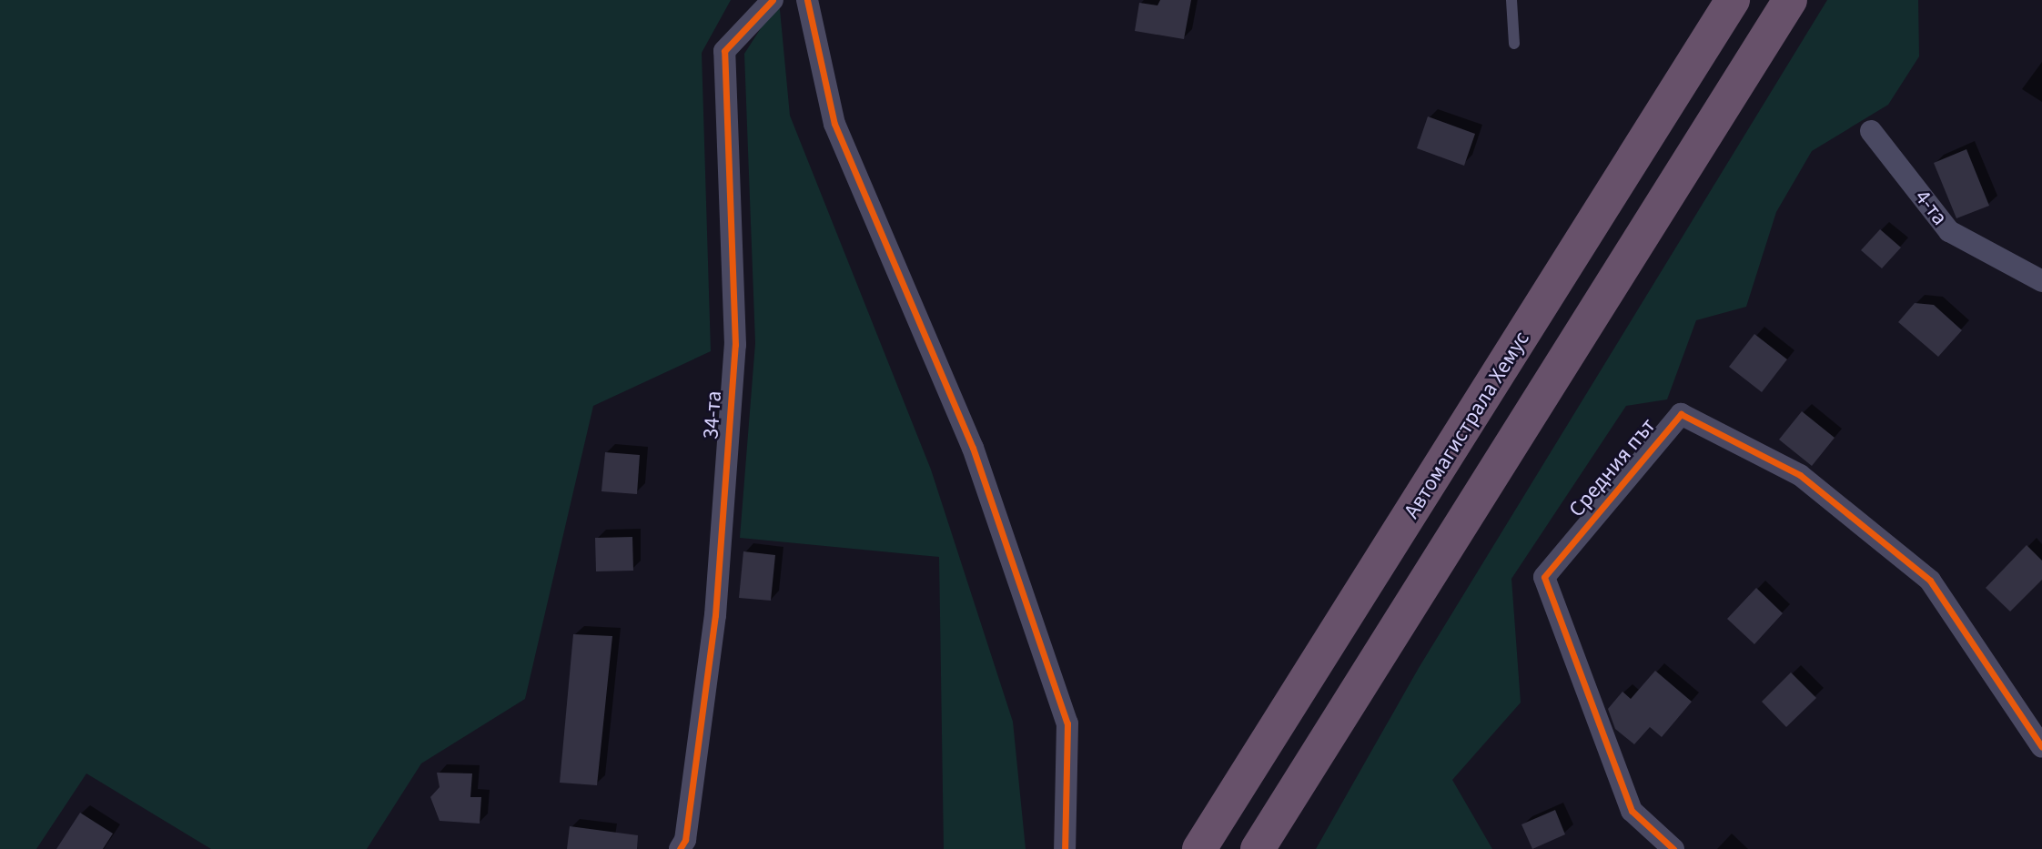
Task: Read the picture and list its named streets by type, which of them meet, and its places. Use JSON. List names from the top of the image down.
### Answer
{
  "streets": {
    "highway": ["Автомагистрала Хемус"],
    "street": ["4-та", "34-та", "Средния път"]
  }
}
